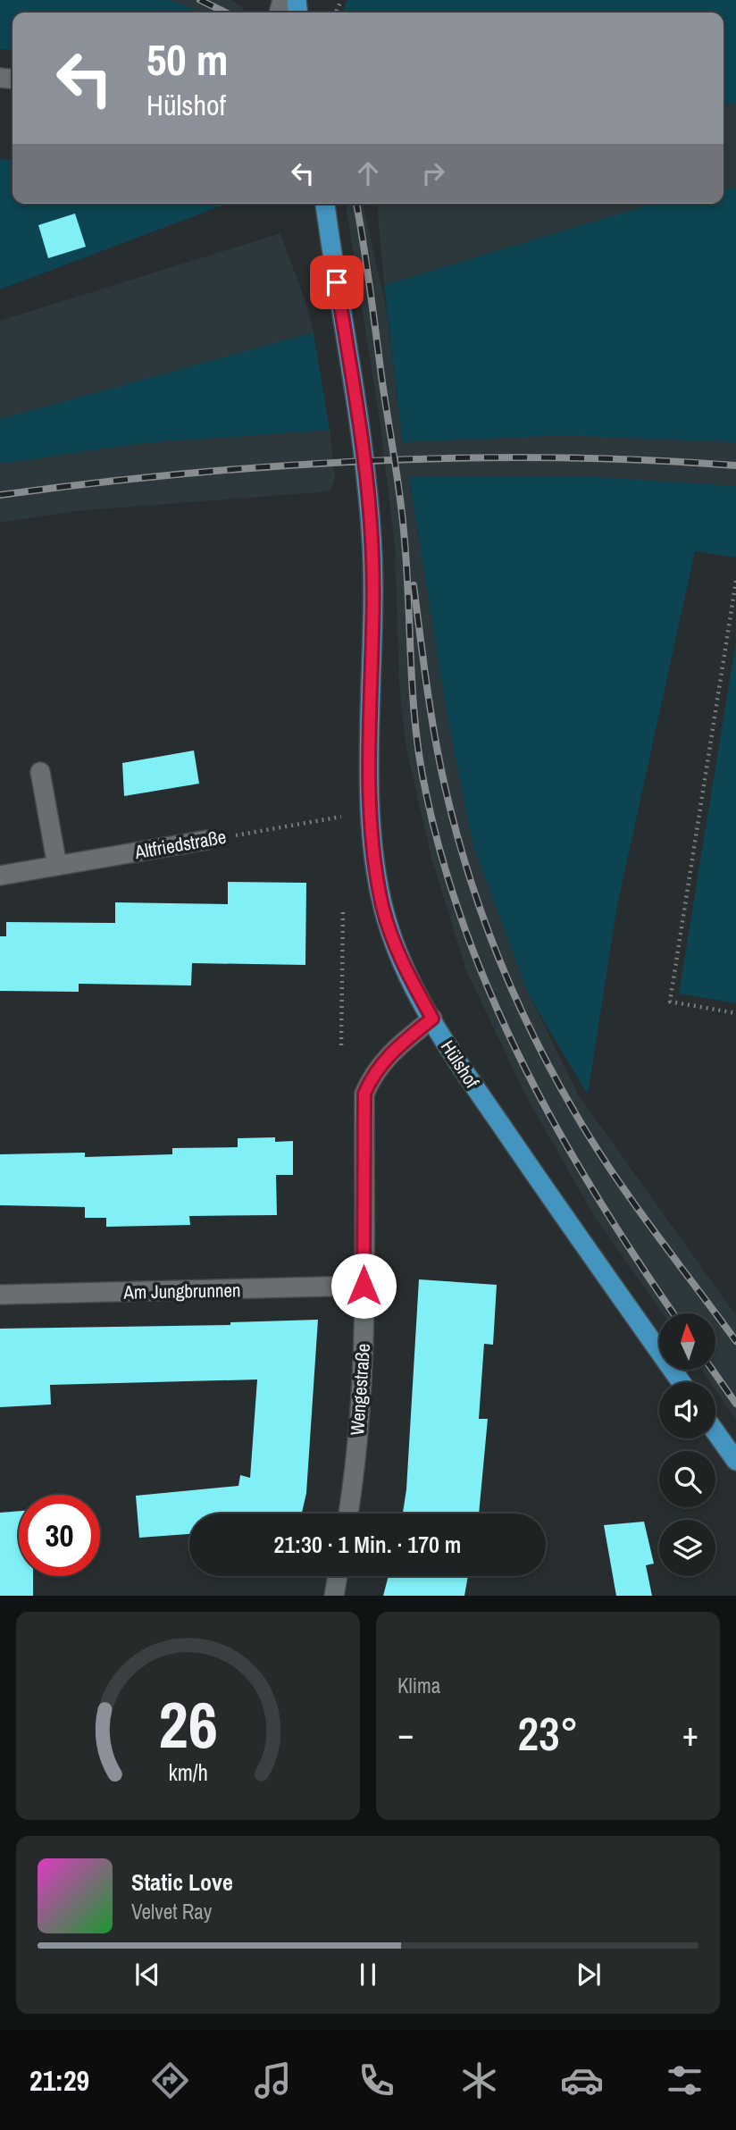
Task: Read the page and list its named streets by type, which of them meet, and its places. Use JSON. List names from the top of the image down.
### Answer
{
  "streets": {
    "main road": ["Hülshof"],
    "street": ["Altfriedstraße", "Am Jungbrunnen", "Wengestraße"]
  },
  "crossings": [
    ["Hülshof", "Wengestraße"],
    ["Am Jungbrunnen", "Wengestraße"]
  ],
  "north": "top",
  "page": {
    "turn": ["50 m", "Hülshof"],
    "limit": "30",
    "trip": "21:30 · 1 Min. · 170 m",
    "tile": "Klima",
    "heat": ["−", "23°", "+"],
    "song": ["Static Love", "Velvet Ray"],
    "tabs": "21:29",
    "gauge": ["26", "km/h"]
  }
}
